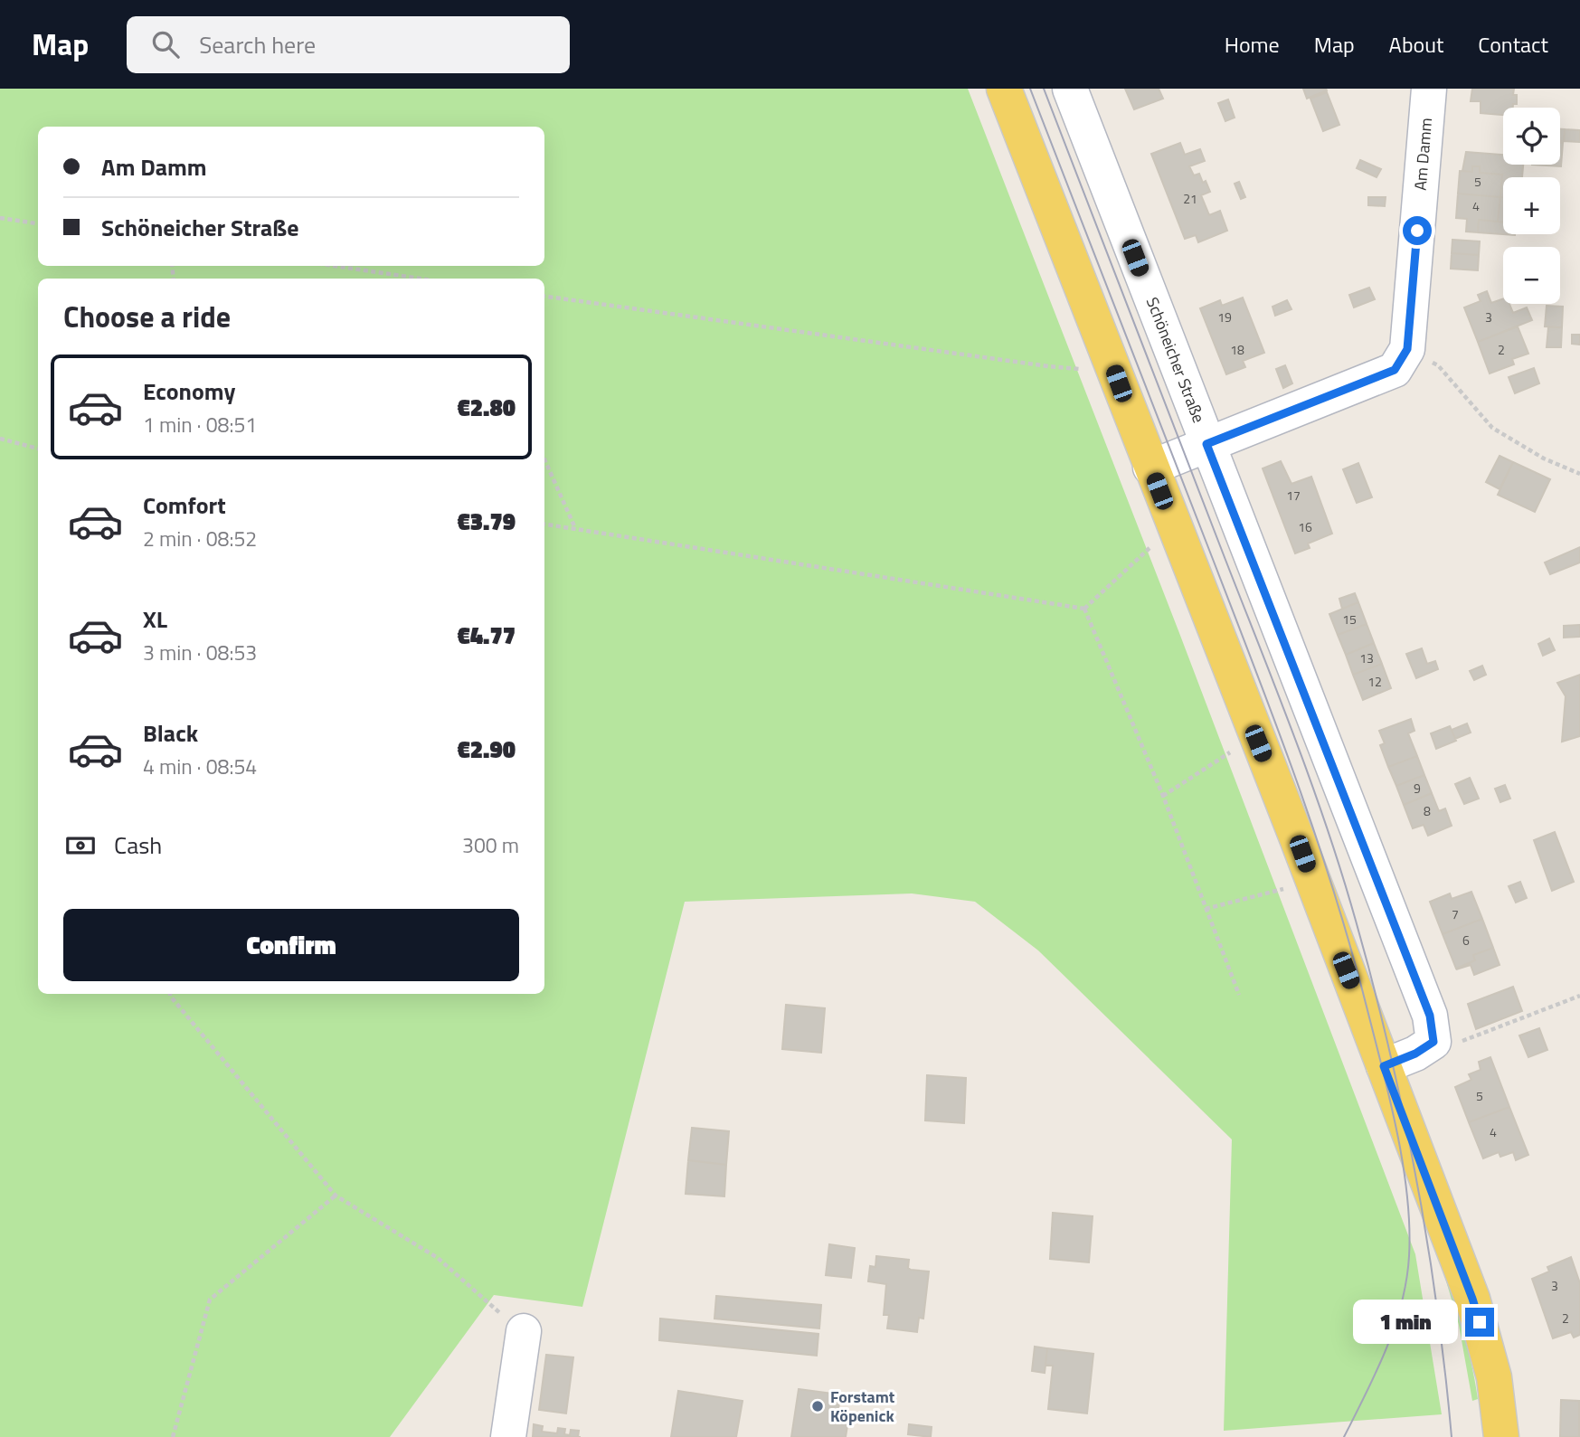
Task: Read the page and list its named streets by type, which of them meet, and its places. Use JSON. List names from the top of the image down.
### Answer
{
  "streets": {
    "street": ["Am Damm", "Schöneicher Straße"]
  },
  "places": ["Forstamt Köpenick"],
  "house_numbers": [
    "5",
    "21",
    "4",
    "19",
    "3",
    "18",
    "2",
    "17",
    "16",
    "15",
    "13",
    "12",
    "9",
    "8",
    "7",
    "6",
    "5",
    "4",
    "3",
    "2"
  ],
  "page": {
    "header": "Map",
    "search": "Search here",
    "nav": [
      "Home",
      "Map",
      "About",
      "Contact"
    ],
    "map_buttons": ["+", "−"],
    "banner": ["Am Damm", "Schöneicher Straße"],
    "heading": "Choose a ride",
    "list": [
      {
        "name": "Economy",
        "note": "1 min · 08:51",
        "value": "€2.80"
      },
      {
        "name": "Comfort",
        "note": "2 min · 08:52",
        "value": "€3.79"
      },
      {
        "name": "XL",
        "note": "3 min · 08:53",
        "value": "€4.77"
      },
      {
        "name": "Black",
        "note": "4 min · 08:54",
        "value": "€2.90"
      }
    ],
    "pay": ["Cash", "300 m"],
    "buttons": "Confirm",
    "bubble": "1 min"
  }
}
